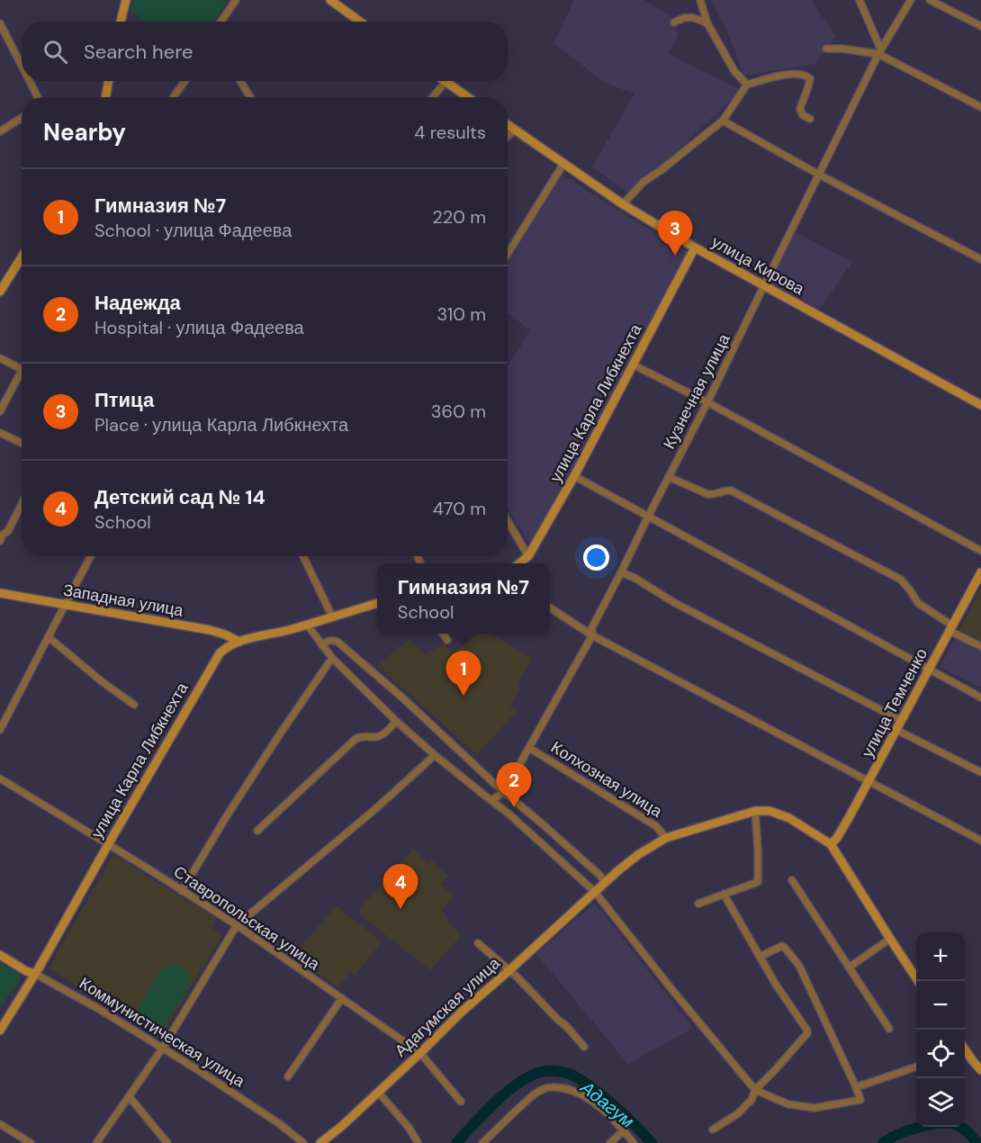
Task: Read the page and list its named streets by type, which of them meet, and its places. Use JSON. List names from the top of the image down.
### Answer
{
  "streets": {
    "main road": [
      "улица Кирова",
      "улица Карла Либкнехта",
      "Западная улица",
      "улица Темченко",
      "Колхозная улица",
      "Адагумская улица",
      "Коммунистическая улица"
    ],
    "street": ["Кузнечная улица", "Ставропольская улица"]
  },
  "crossings": [
    ["улица Кирова", "Кузнечная улица"],
    ["улица Кирова", "улица Карла Либкнехта"],
    ["Кузнечная улица", "Колхозная улица"],
    ["улица Карла Либкнехта", "Западная улица"],
    ["улица Карла Либкнехта", "Ставропольская улица"],
    ["улица Карла Либкнехта", "Коммунистическая улица"],
    ["улица Темченко", "Колхозная улица"],
    ["Колхозная улица", "Адагумская улица"],
    ["Ставропольская улица", "Адагумская улица"]
  ],
  "water": ["Адагум"],
  "page": {
    "search": "Search here",
    "heading": ["Nearby", "4 results"],
    "list": [
      {
        "mark": "1",
        "name": "Гимназия №7",
        "note": "School · улица Фадеева",
        "value": "220 m"
      },
      {
        "mark": "2",
        "name": "Надежда",
        "note": "Hospital · улица Фадеева",
        "value": "310 m"
      },
      {
        "mark": "3",
        "name": "Птица",
        "note": "Place · улица Карла Либкнехта",
        "value": "360 m"
      },
      {
        "mark": "4",
        "name": "Детский сад № 14",
        "note": "School",
        "value": "470 m"
      }
    ],
    "pins": [
      "3",
      "1",
      "2",
      "4"
    ],
    "popup": ["Гимназия №7", "School"],
    "map_buttons": ["+", "−"]
  }
}
